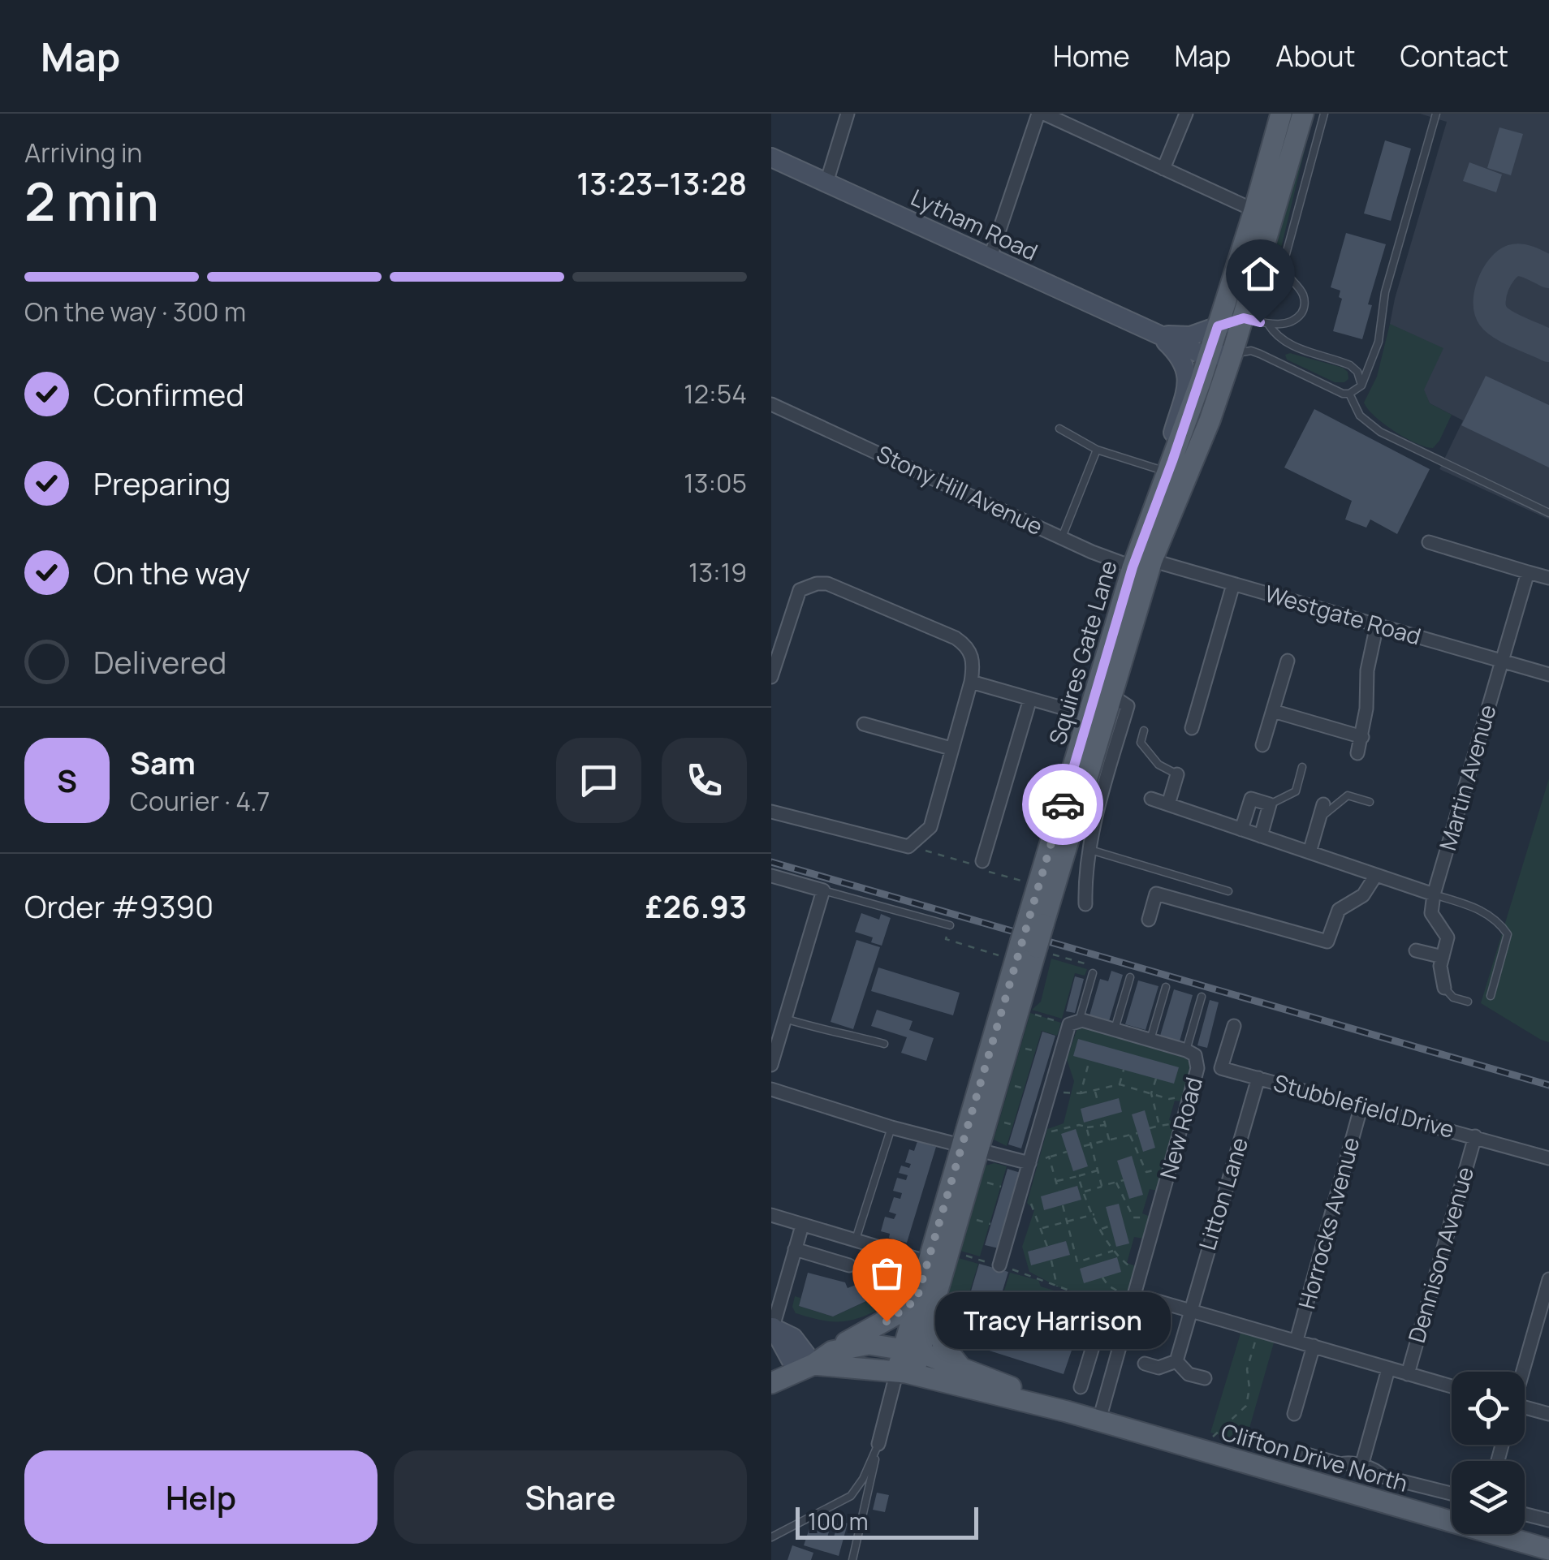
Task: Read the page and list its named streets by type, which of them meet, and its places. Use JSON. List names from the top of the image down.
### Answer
{
  "streets": {
    "main road": ["Lytham Road", "Squires Gate Lane", "Clifton Drive North"],
    "street": [
      "Stony Hill Avenue",
      "Westgate Road",
      "Martin Avenue",
      "Stubblefield Drive",
      "New Road",
      "Litton Lane",
      "Horrocks Avenue",
      "Dennison Avenue"
    ]
  },
  "crossings": [
    ["Lytham Road", "Squires Gate Lane"],
    ["Stony Hill Avenue", "Westgate Road"],
    ["Stony Hill Avenue", "Squires Gate Lane"],
    ["Westgate Road", "Squires Gate Lane"],
    ["Westgate Road", "Martin Avenue"],
    ["Squires Gate Lane", "Clifton Drive North"],
    ["Stubblefield Drive", "Litton Lane"],
    ["Stubblefield Drive", "Horrocks Avenue"],
    ["Stubblefield Drive", "Dennison Avenue"],
    ["New Road", "Clifton Drive North"]
  ],
  "places": ["Tracy Harrison"],
  "scale_bar": "100 m",
  "page": {
    "header": "Map",
    "nav": [
      "Home",
      "Map",
      "About",
      "Contact"
    ],
    "heading": ["2 min", "Arriving in", "13:23–13:28"],
    "panel": [
      "Sam",
      "Courier · 4.7",
      "Order #9390",
      "£26.93"
    ],
    "bar": "On the way · 300 m",
    "list": [
      ["Confirmed", "12:54"],
      ["Preparing", "13:05"],
      ["On the way", "13:19"],
      "Delivered"
    ],
    "round": "S",
    "bubble": "Tracy Harrison",
    "buttons": ["Help", "Share"],
    "scale": "100 m"
  }
}
